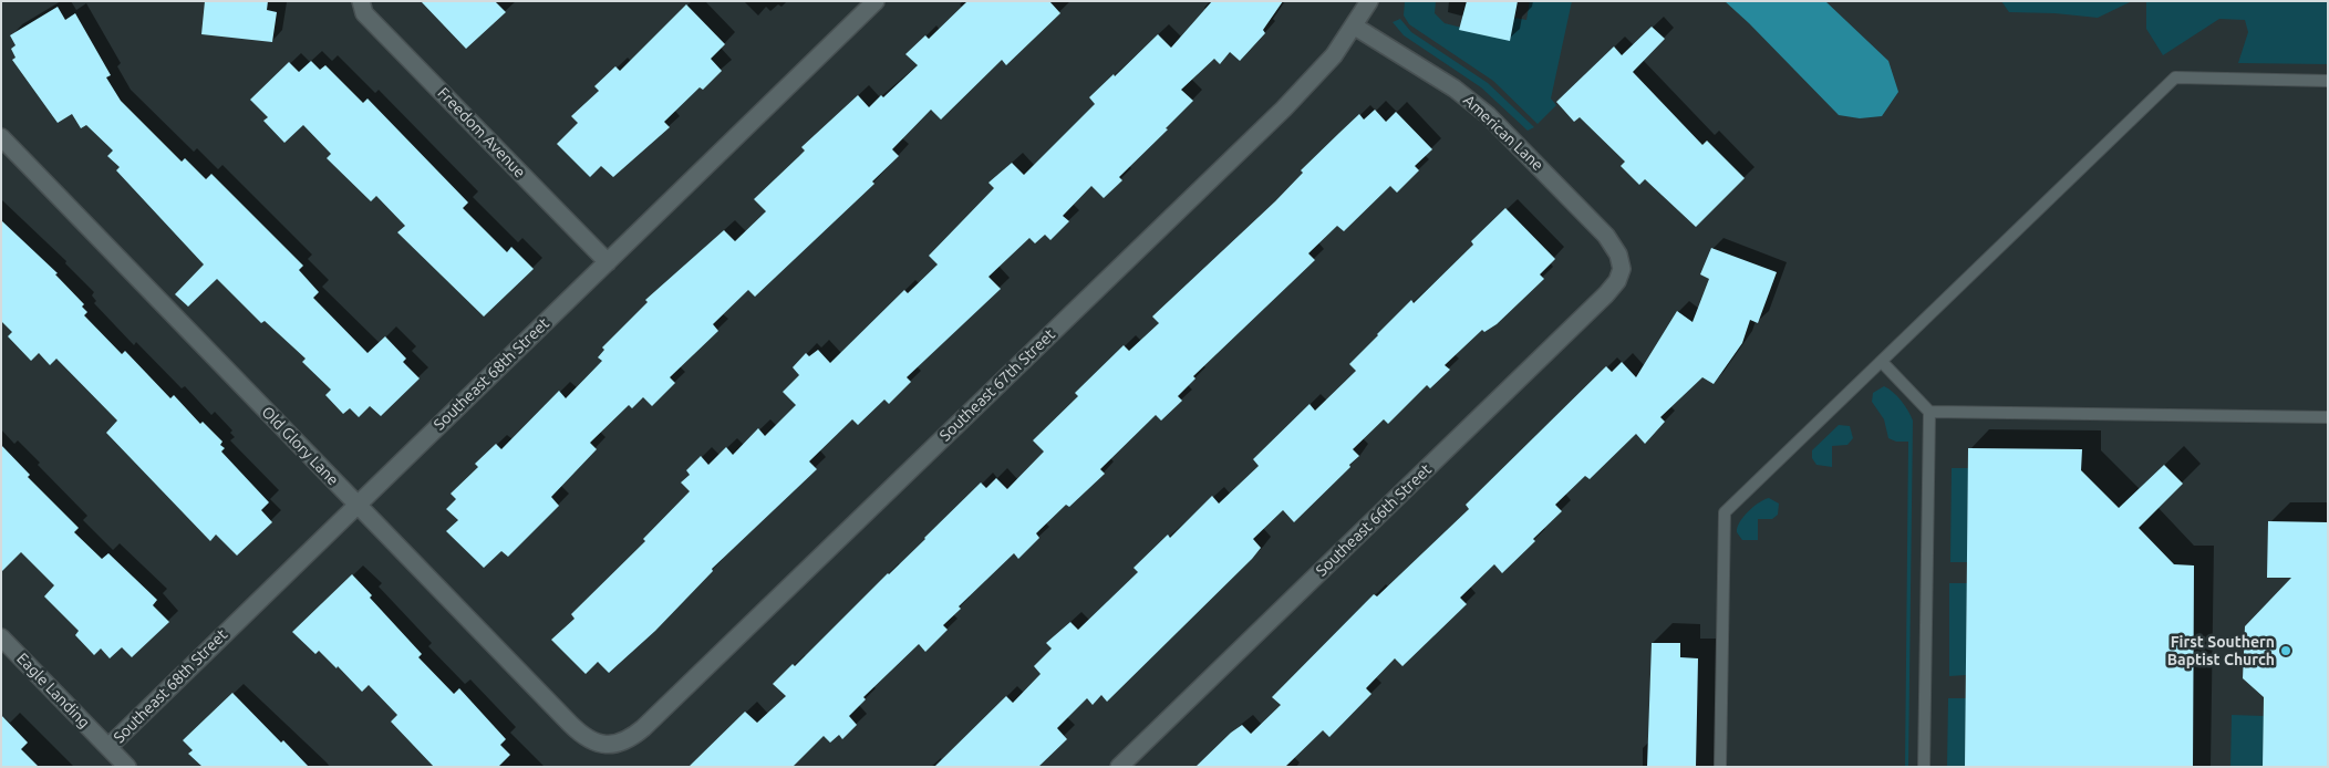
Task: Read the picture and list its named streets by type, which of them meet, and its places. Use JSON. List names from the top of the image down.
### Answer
{
  "streets": {
    "street": [
      "Freedom Avenue",
      "American Lane",
      "Southeast 68th Street",
      "Southeast 67th Street",
      "Old Glory Lane",
      "Southeast 66th Street",
      "Eagle Landing"
    ]
  },
  "crossings": [
    ["Freedom Avenue", "Southeast 68th Street"],
    ["American Lane", "Southeast 67th Street"],
    ["American Lane", "Southeast 66th Street"],
    ["Southeast 68th Street", "Old Glory Lane"],
    ["Southeast 68th Street", "Eagle Landing"],
    ["Southeast 67th Street", "Old Glory Lane"]
  ],
  "places": ["First Southern Baptist Church"]
}
